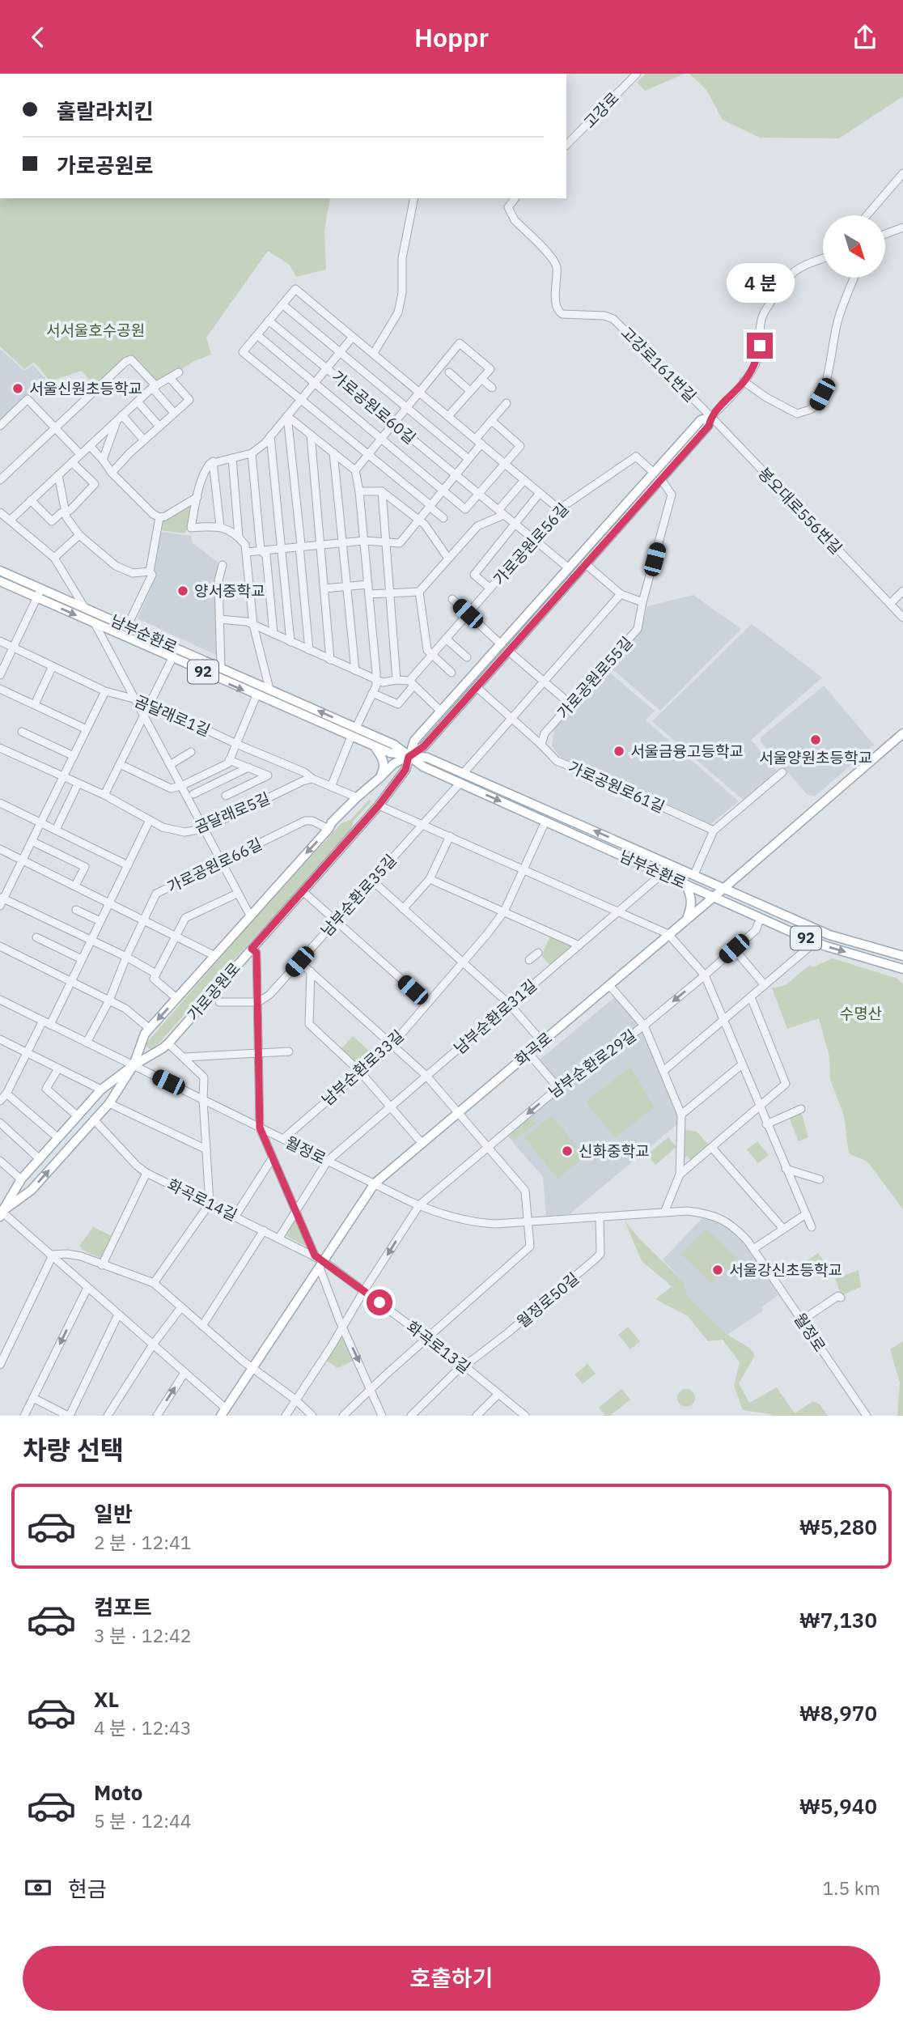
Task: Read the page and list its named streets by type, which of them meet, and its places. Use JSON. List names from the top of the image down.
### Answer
{
  "streets": {
    "main road": [
      "남부순환로",
      "92",
      "가로공원로",
      "화곡로"
    ],
    "street": [
      "고강로",
      "고강로161번길",
      "가로공원로60길",
      "봉오대로556번길",
      "가로공원로56길",
      "가로공원로55길",
      "곰달래로1길",
      "가로공원로61길",
      "곰달래로5길",
      "가로공원로66길",
      "남부순환로35길",
      "남부순환로31길",
      "남부순환로29길",
      "남부순환로33길",
      "월정로",
      "화곡로14길",
      "월정로50길",
      "화곡로13길"
    ]
  },
  "crossings": [
    ["고강로161번길", "봉오대로556번길"],
    ["고강로161번길", "가로공원로"],
    ["가로공원로60길", "가로공원로56길"],
    ["가로공원로60길", "가로공원로"],
    ["봉오대로556번길", "가로공원로"],
    ["가로공원로56길", "가로공원로"],
    ["남부순환로", "남부순환로35길"],
    ["남부순환로", "가로공원로"],
    ["남부순환로", "남부순환로31길"],
    ["남부순환로", "화곡로"],
    ["남부순환로", "남부순환로29길"],
    ["남부순환로", "남부순환로33길"],
    ["가로공원로55길", "가로공원로61길"],
    ["가로공원로55길", "가로공원로"],
    ["곰달래로1길", "곰달래로5길"],
    ["가로공원로61길", "가로공원로"],
    ["가로공원로66길", "가로공원로"],
    ["가로공원로66길", "월정로"],
    ["가로공원로", "월정로"],
    ["가로공원로", "화곡로14길"],
    ["남부순환로31길", "월정로"],
    ["남부순환로31길", "화곡로14길"],
    ["화곡로", "월정로"],
    ["화곡로", "화곡로14길"],
    ["화곡로", "화곡로13길"],
    ["남부순환로29길", "월정로"],
    ["남부순환로29길", "화곡로13길"],
    ["남부순환로33길", "월정로"],
    ["월정로", "월정로50길"],
    ["화곡로14길", "화곡로13길"],
    ["월정로50길", "화곡로13길"]
  ],
  "one_way": ["남부순환로29길"],
  "parks": ["서서울호수공원", "수명산"],
  "places": [
    "서울신원초등학교",
    "양서중학교",
    "서울양원초등학교",
    "서울금융고등학교",
    "신화중학교",
    "서울강신초등학교"
  ],
  "north": "bottom right",
  "page": {
    "header": "Hoppr",
    "banner": ["훌랄라치킨", "가로공원로"],
    "bubble": "4 분",
    "heading": "차량 선택",
    "list": [
      {
        "name": "일반",
        "note": "2 분 · 12:41",
        "value": "₩5,280"
      },
      {
        "name": "컴포트",
        "note": "3 분 · 12:42",
        "value": "₩7,130"
      },
      {
        "name": "XL",
        "note": "4 분 · 12:43",
        "value": "₩8,970"
      },
      {
        "name": "Moto",
        "note": "5 분 · 12:44",
        "value": "₩5,940"
      }
    ],
    "pay": ["현금", "1.5 km"],
    "buttons": "호출하기"
  }
}
